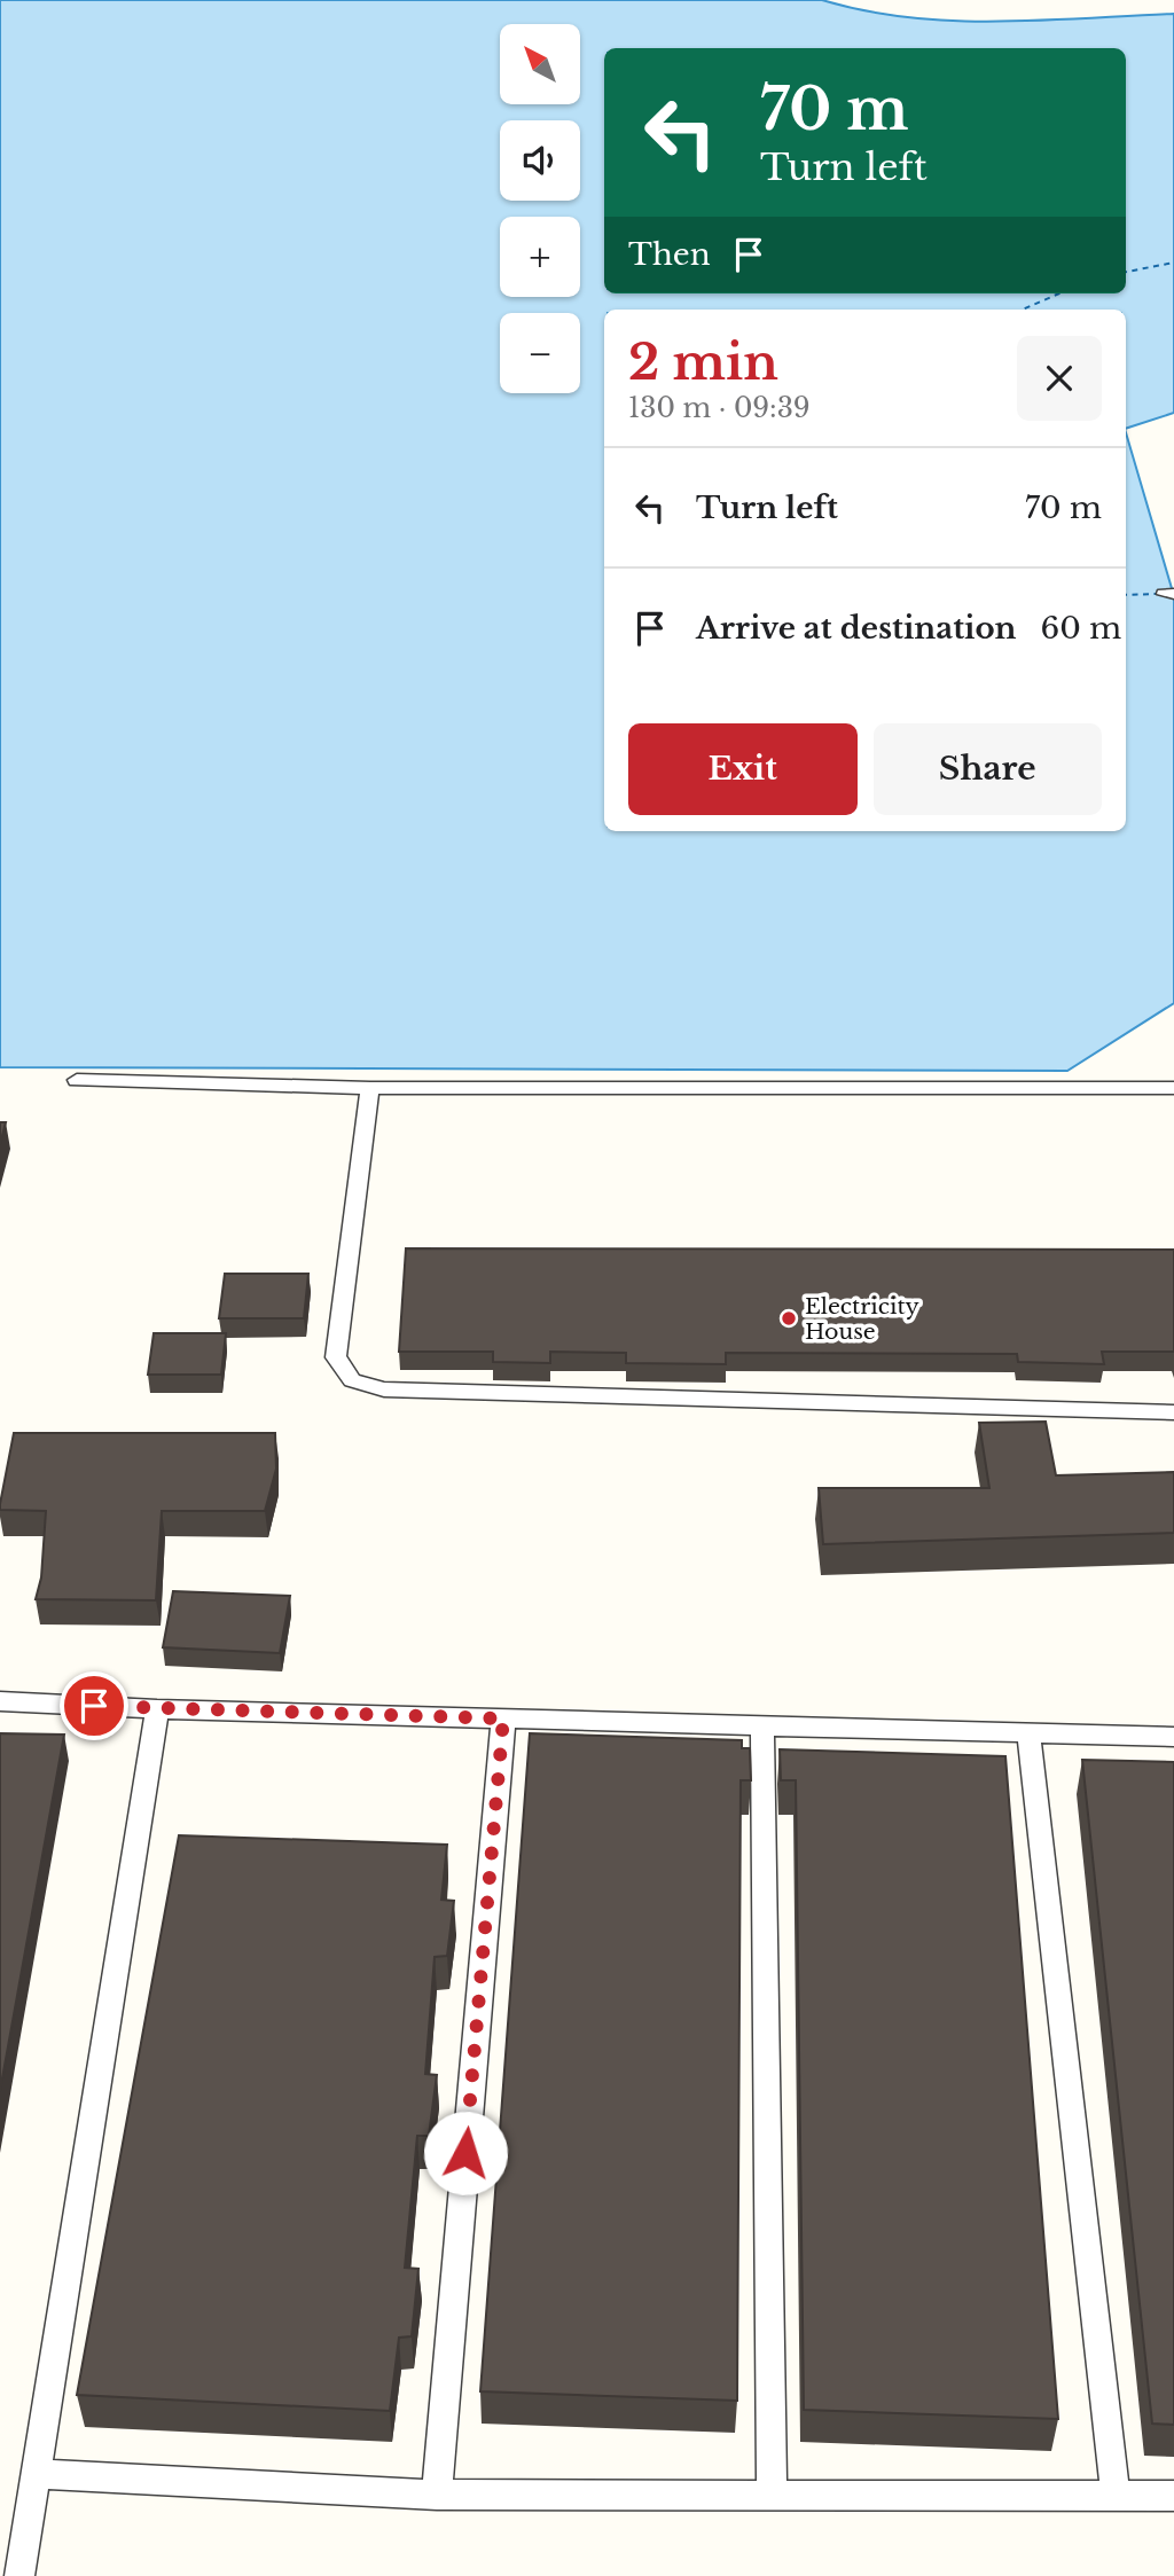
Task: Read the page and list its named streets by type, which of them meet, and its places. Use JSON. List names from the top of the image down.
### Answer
{
  "places": ["Electricity House"],
  "north": "top left",
  "page": {
    "map_buttons": ["+", "−"],
    "turn": ["70 m", "Turn left"],
    "then": "Then",
    "heading": ["2 min", "130 m · 09:39"],
    "list": [
      {
        "name": "Turn left",
        "value": "70 m"
      },
      {
        "name": "Arrive at destination",
        "value": "60 m"
      }
    ],
    "buttons": ["Exit", "Share"]
  }
}
